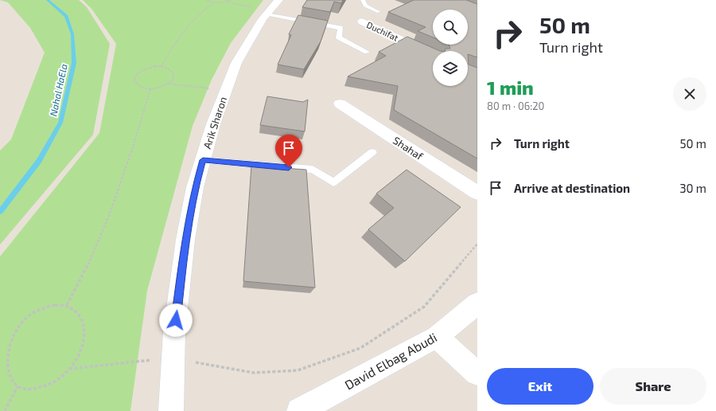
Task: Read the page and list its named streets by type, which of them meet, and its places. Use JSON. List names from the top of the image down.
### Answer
{
  "streets": {
    "street": [
      "Duchifat",
      "Arik Sharon",
      "Shahaf",
      "David Elbag Abudi"
    ]
  },
  "water": ["Nahal HaEla"],
  "page": {
    "turn": ["50 m", "Turn right"],
    "heading": ["1 min", "80 m · 06:20"],
    "list": [
      {
        "name": "Turn right",
        "value": "50 m"
      },
      {
        "name": "Arrive at destination",
        "value": "30 m"
      }
    ],
    "buttons": ["Exit", "Share"]
  }
}
